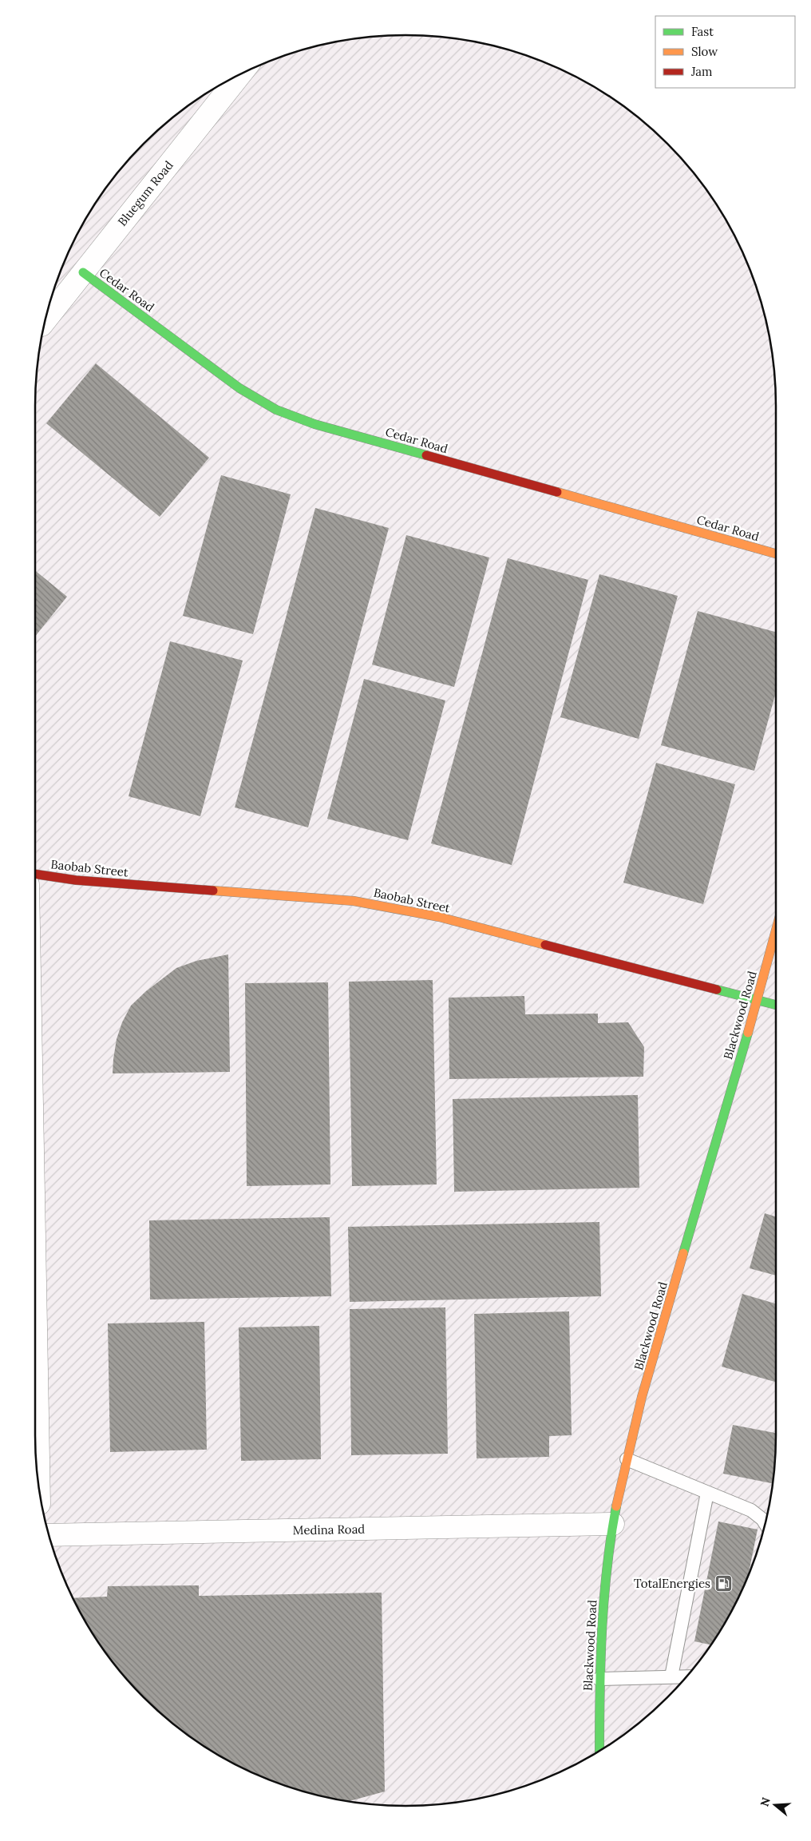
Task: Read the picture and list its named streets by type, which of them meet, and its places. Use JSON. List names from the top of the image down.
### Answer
{
  "streets": {
    "street": [
      "Bluegum Road",
      "Cedar Road",
      "Baobab Street",
      "Blackwood Road",
      "Medina Road"
    ]
  },
  "crossings": [
    ["Bluegum Road", "Cedar Road"],
    ["Baobab Street", "Blackwood Road"],
    ["Blackwood Road", "Medina Road"]
  ],
  "places": {
    "fuel station": ["TotalEnergies"]
  },
  "legend": ["Fast", "Slow", "Jam"],
  "north": "left"
}
